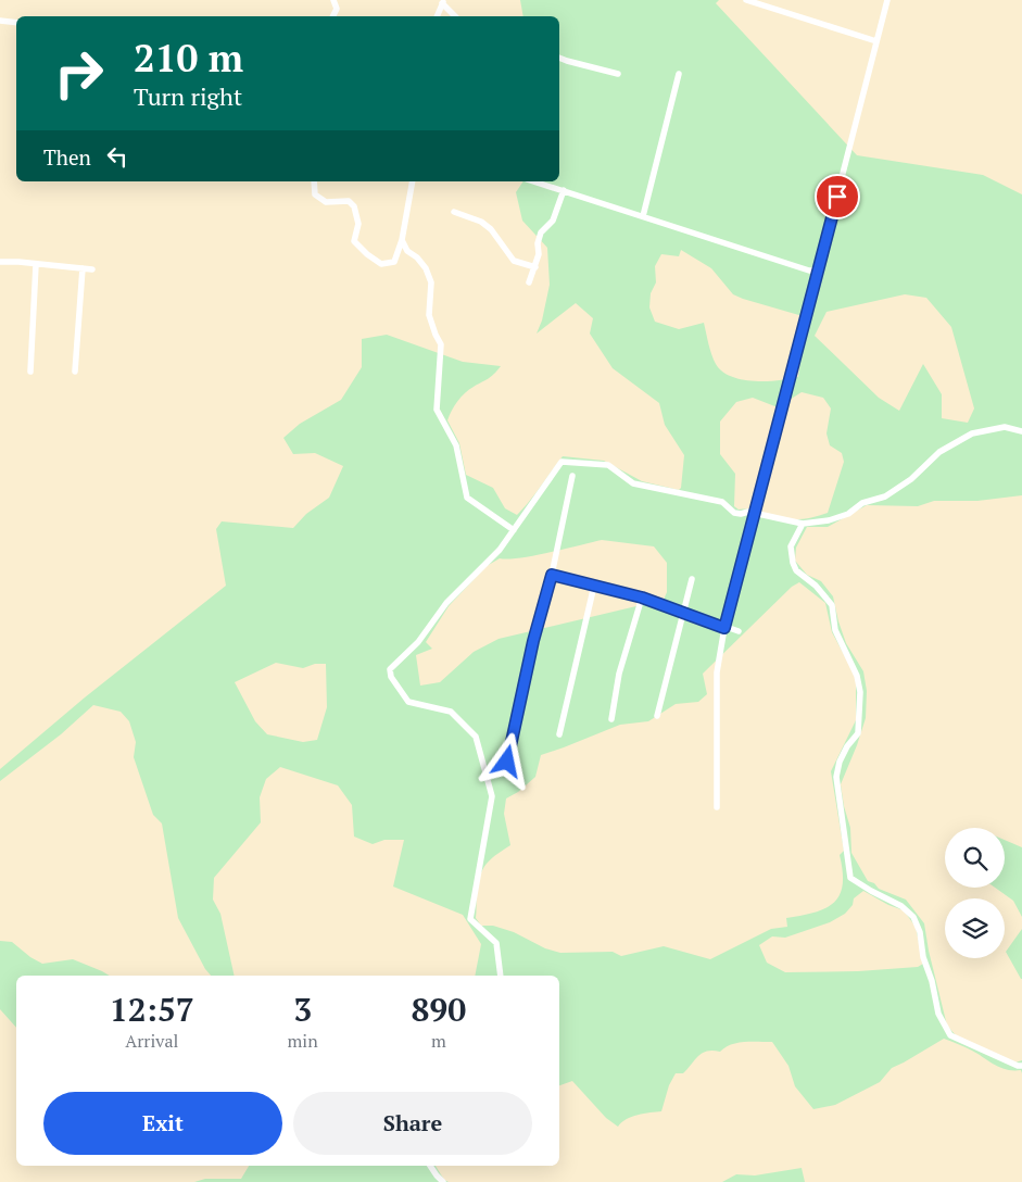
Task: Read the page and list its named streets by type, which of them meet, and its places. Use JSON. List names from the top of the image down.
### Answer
{
  "page": {
    "turn": ["210 m", "Turn right"],
    "then": "Then",
    "eta": [
      "12:57",
      "Arrival",
      "3",
      "min",
      "890",
      "m"
    ],
    "buttons": ["Exit", "Share"]
  }
}
